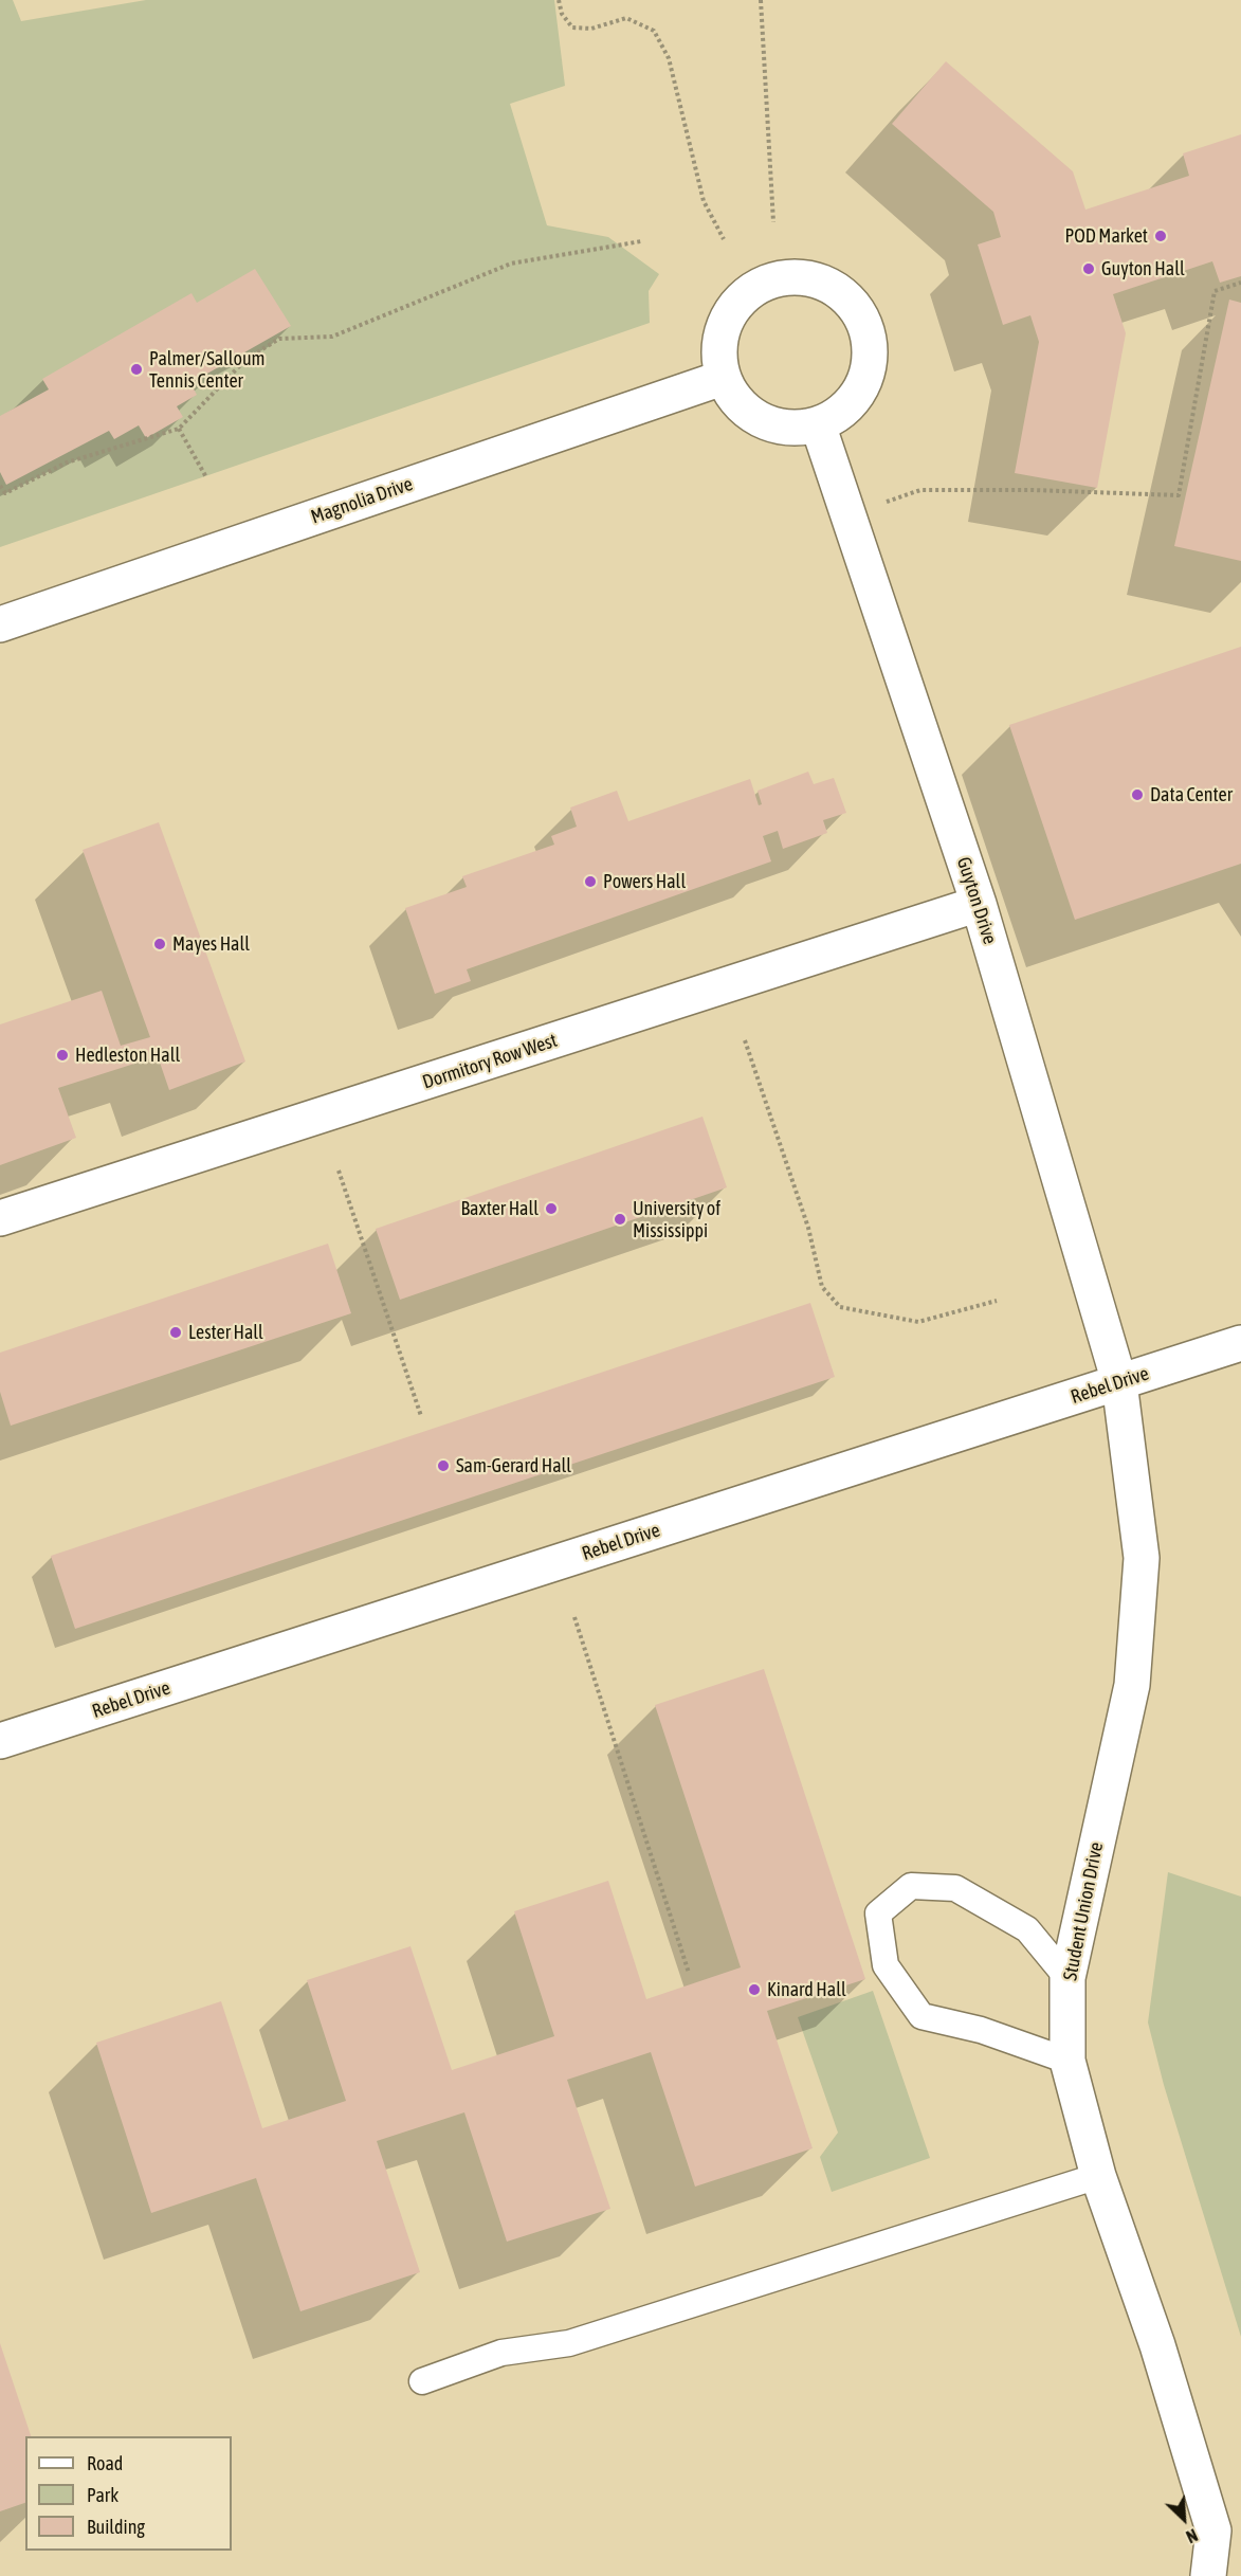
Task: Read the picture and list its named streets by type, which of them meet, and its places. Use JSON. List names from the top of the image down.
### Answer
{
  "streets": {
    "street": [
      "Magnolia Drive",
      "Guyton Drive",
      "Dormitory Row West",
      "Rebel Drive",
      "Student Union Drive"
    ]
  },
  "crossings": [
    ["Magnolia Drive", "Guyton Drive"],
    ["Guyton Drive", "Dormitory Row West"],
    ["Guyton Drive", "Rebel Drive"],
    ["Guyton Drive", "Student Union Drive"],
    ["Rebel Drive", "Student Union Drive"]
  ],
  "places": [
    "POD Market",
    "Guyton Hall",
    "Palmer/Salloum Tennis Center",
    "Data Center",
    "Powers Hall",
    "Mayes Hall",
    "Hedleston Hall",
    "Baxter Hall",
    "University of Mississippi",
    "Lester Hall",
    "Sam-Gerard Hall",
    "Kinard Hall"
  ],
  "legend": ["Road", "Park", "Building"],
  "north": "bottom right"
}
